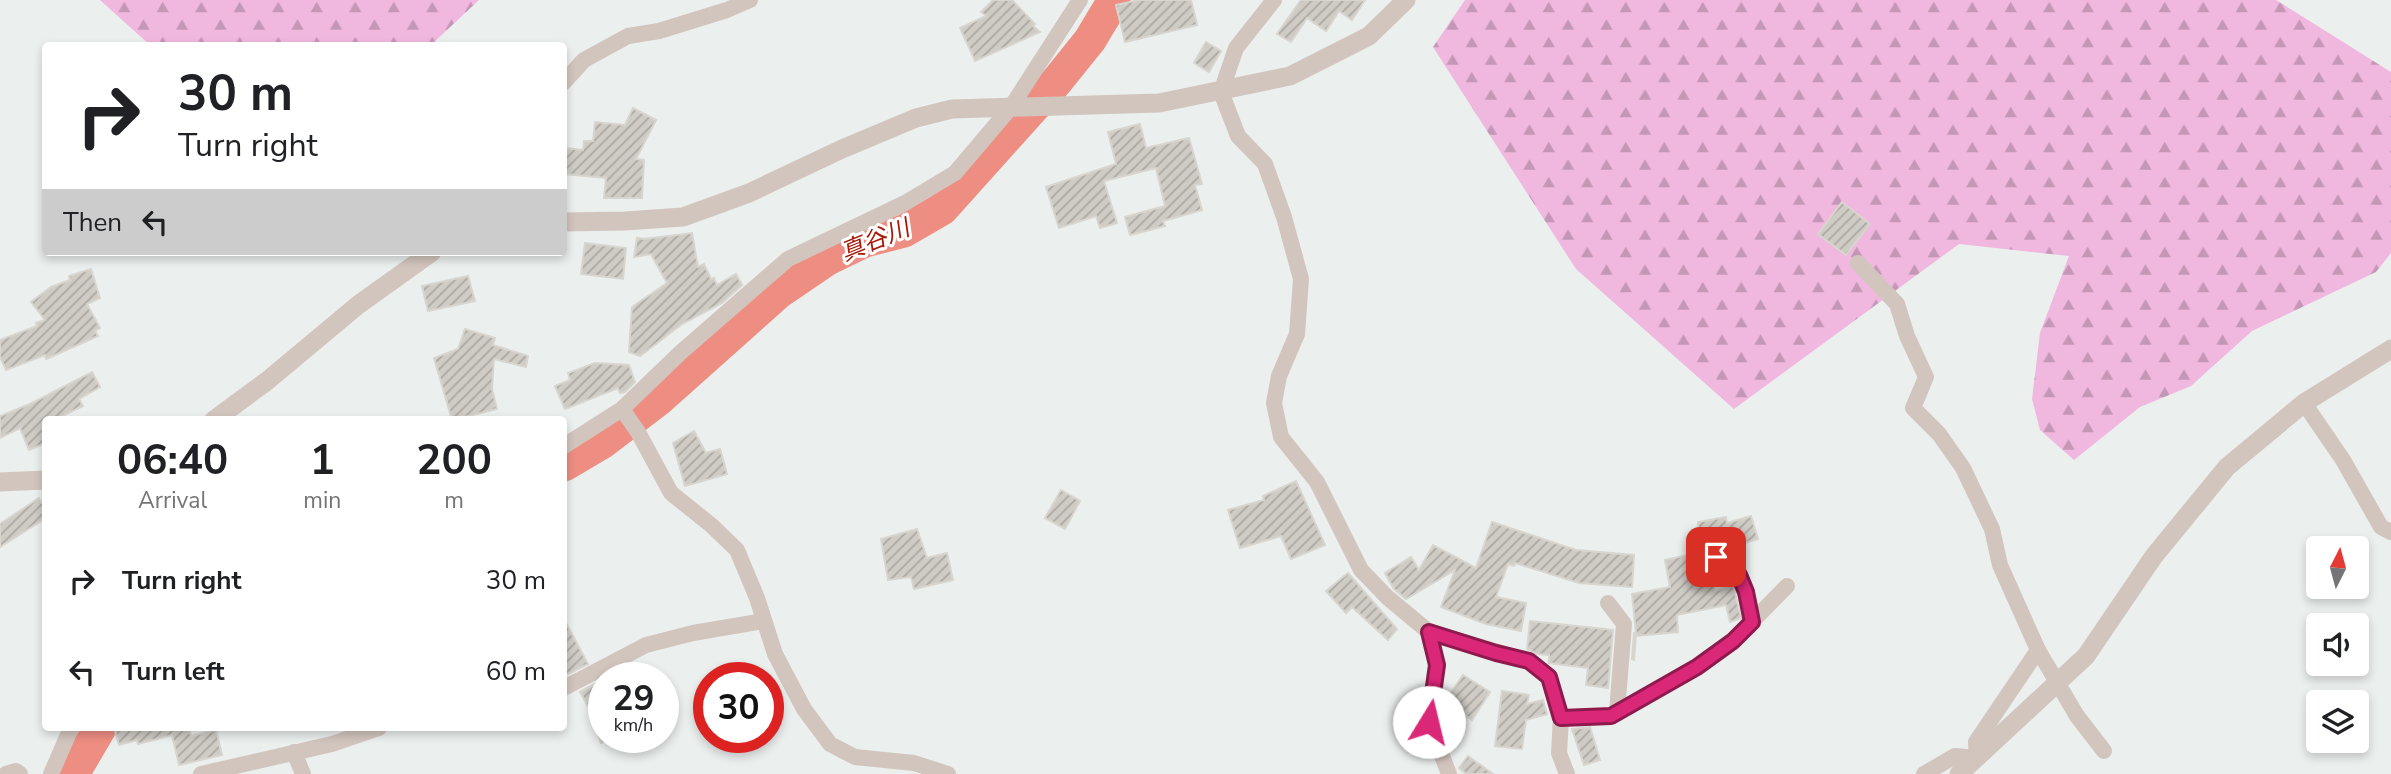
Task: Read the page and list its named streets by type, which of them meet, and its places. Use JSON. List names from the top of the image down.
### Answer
{
  "water": ["真谷川"],
  "north": "top",
  "page": {
    "turn": ["30 m", "Turn right"],
    "then": "Then",
    "eta": [
      "06:40",
      "Arrival",
      "1",
      "min",
      "200",
      "m"
    ],
    "list": [
      {
        "name": "Turn right",
        "value": "30 m"
      },
      {
        "name": "Turn left",
        "value": "60 m"
      }
    ],
    "speed": "29 km/h",
    "limit": "30"
  }
}
